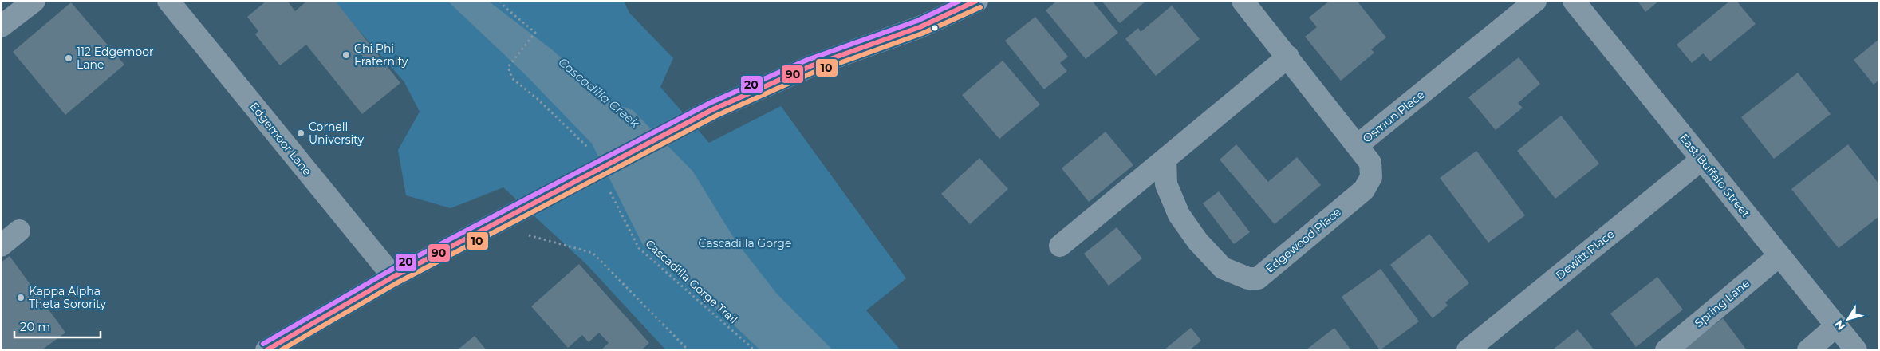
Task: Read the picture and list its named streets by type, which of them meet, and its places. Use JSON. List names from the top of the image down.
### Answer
{
  "streets": {
    "street": [
      "Osmun Place",
      "Edgemoor Lane",
      "East Buffalo Street",
      "Edgewood Place",
      "Dewitt Place",
      "Spring Lane"
    ],
    "path": ["Cascadilla Gorge Trail"]
  },
  "crossings": [
    ["Osmun Place", "Edgewood Place"],
    ["East Buffalo Street", "Dewitt Place"],
    ["East Buffalo Street", "Spring Lane"]
  ],
  "water": ["Cascadilla Creek"],
  "parks": ["Cascadilla Gorge"],
  "places": [
    "Chi Phi Fraternity",
    "112 Edgemoor Lane",
    "Cornell University",
    "Kappa Alpha Theta Sorority"
  ],
  "lines": ["transit line 90", "transit line 20", "transit line 10"],
  "scale_bar": "20 m",
  "north": "bottom left"
}
